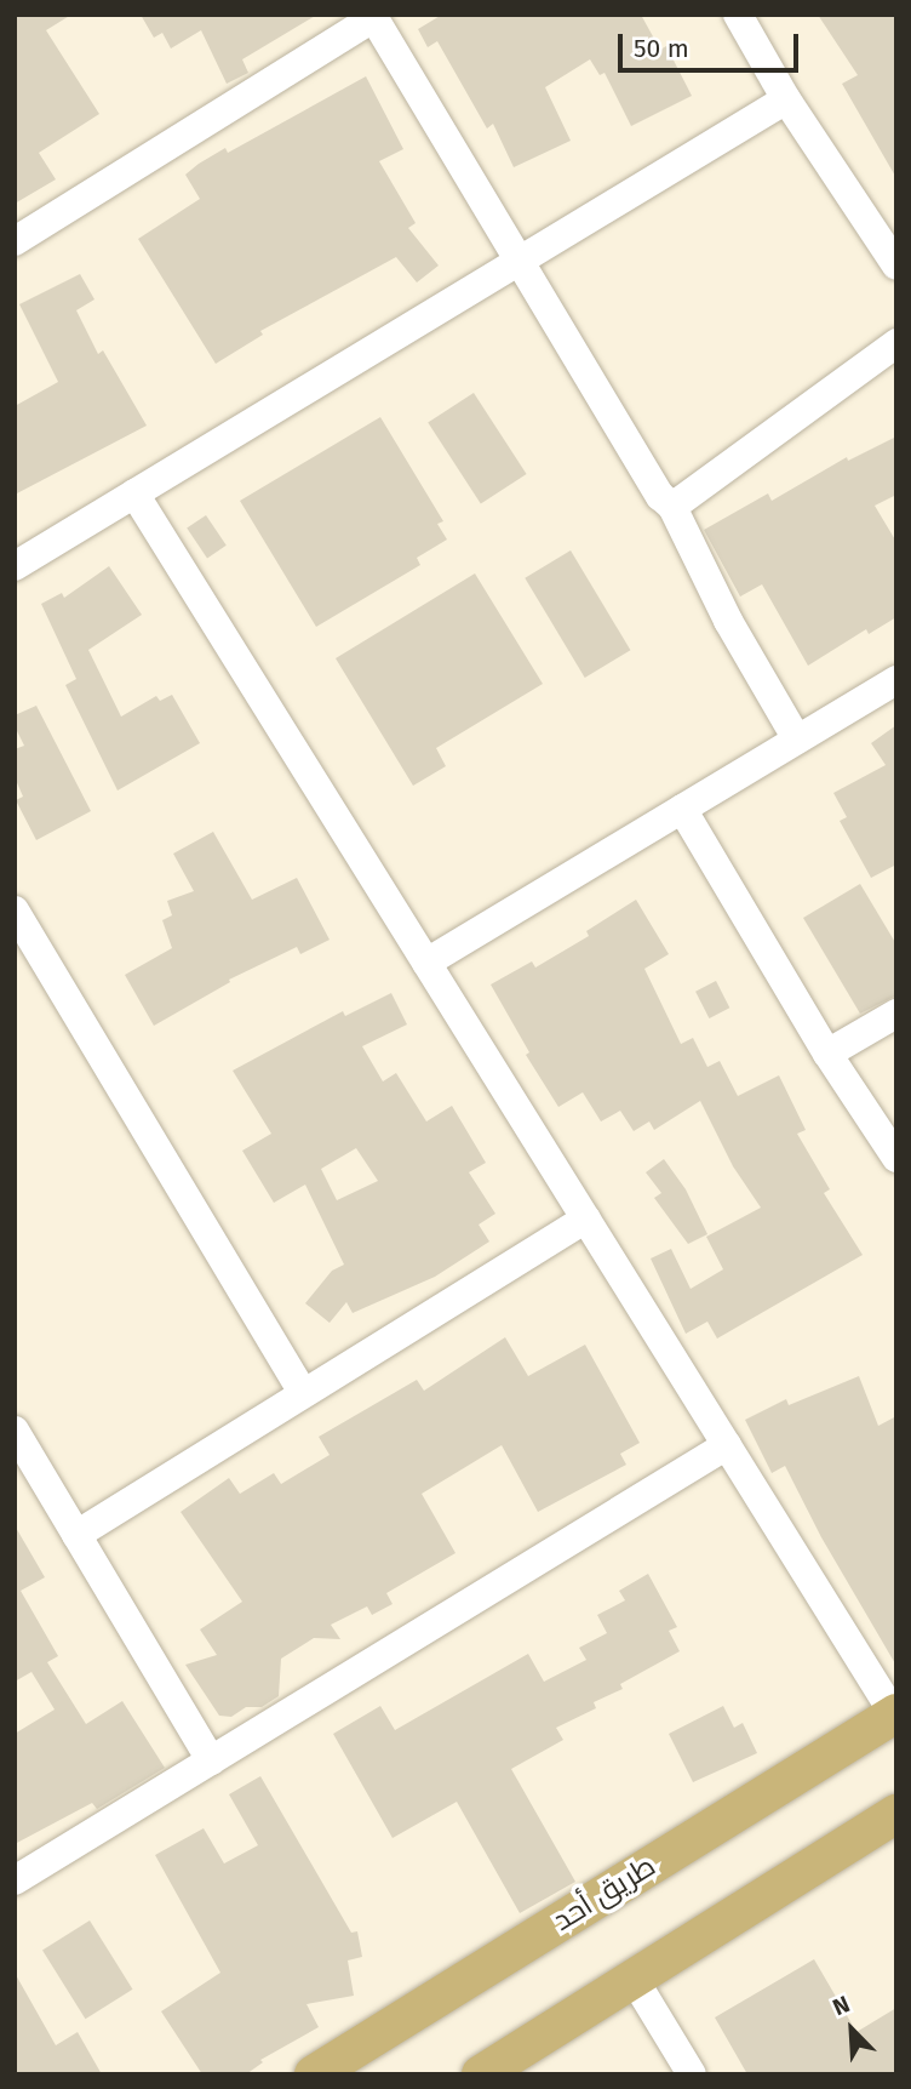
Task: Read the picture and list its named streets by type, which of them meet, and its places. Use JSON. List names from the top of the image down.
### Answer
{
  "streets": {
    "main road": ["طريق أحد"]
  },
  "scale_bar": "50 m",
  "north": "top left"
}
